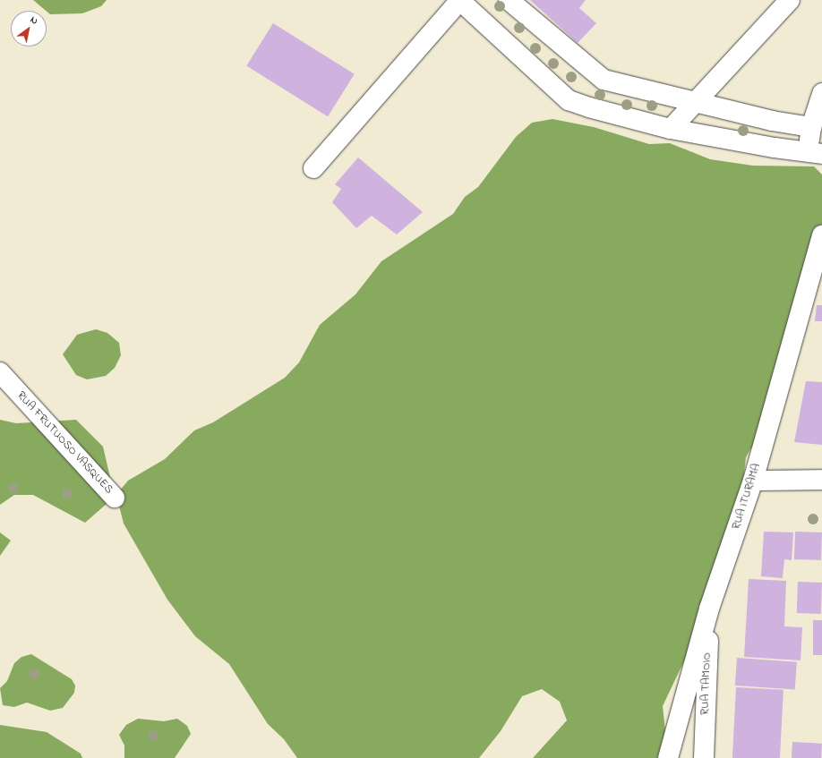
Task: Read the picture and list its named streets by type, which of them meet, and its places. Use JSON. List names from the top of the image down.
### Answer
{
  "streets": {
    "street": ["RUA FRUTUOSO VASQUES", "RUA ITURAMA", "RUA TAMOIO"]
  },
  "crossings": [
    ["RUA ITURAMA", "RUA TAMOIO"]
  ],
  "north": "top right"
}
